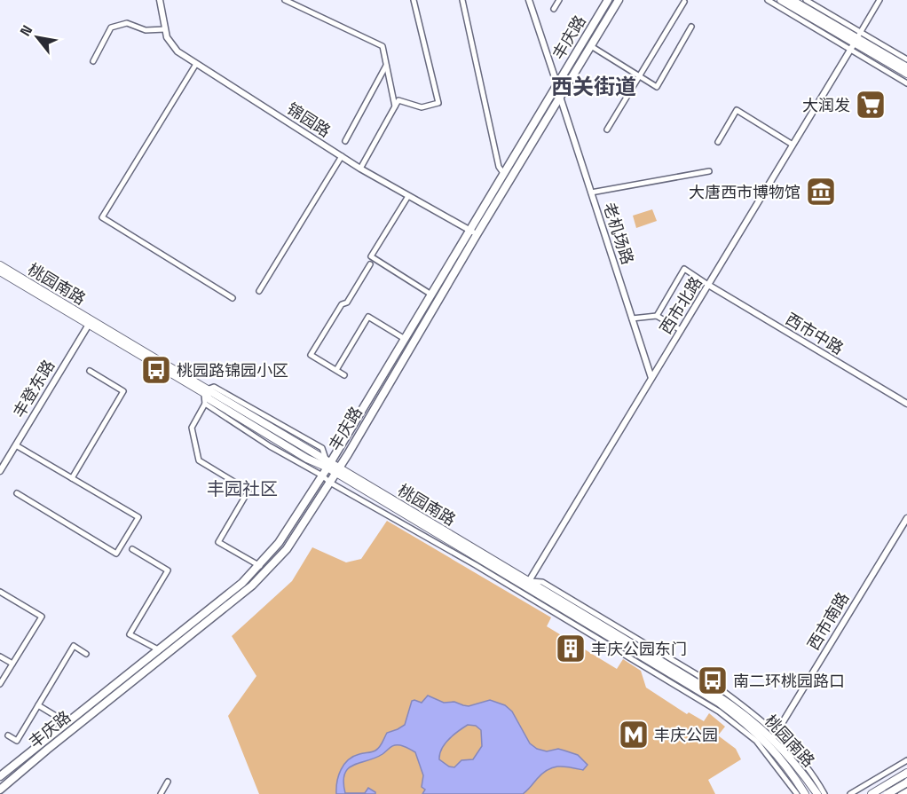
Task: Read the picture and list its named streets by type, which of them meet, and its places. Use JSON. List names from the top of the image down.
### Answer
{
  "streets": {
    "main road": ["丰庆路", "桃园南路"],
    "street": [
      "锦园路",
      "老机场路",
      "西市北路",
      "西市中路",
      "丰登东路",
      "西市南路"
    ]
  },
  "crossings": [
    ["丰庆路", "锦园路"],
    ["丰庆路", "老机场路"],
    ["丰庆路", "桃园南路"],
    ["老机场路", "西市北路"],
    ["桃园南路", "西市北路"],
    ["桃园南路", "丰登东路"],
    ["桃园南路", "西市南路"],
    ["西市北路", "西市中路"]
  ],
  "districts": ["西关街道", "丰园社区"],
  "places": {
    "supermarket": ["大润发"],
    "museum": ["大唐西市博物馆"],
    "bus stop": ["桃园路锦园小区", "南二环桃园路口"],
    "building": ["丰庆公园东门"],
    "metro station": ["丰庆公园"]
  },
  "north": "top left"
}
